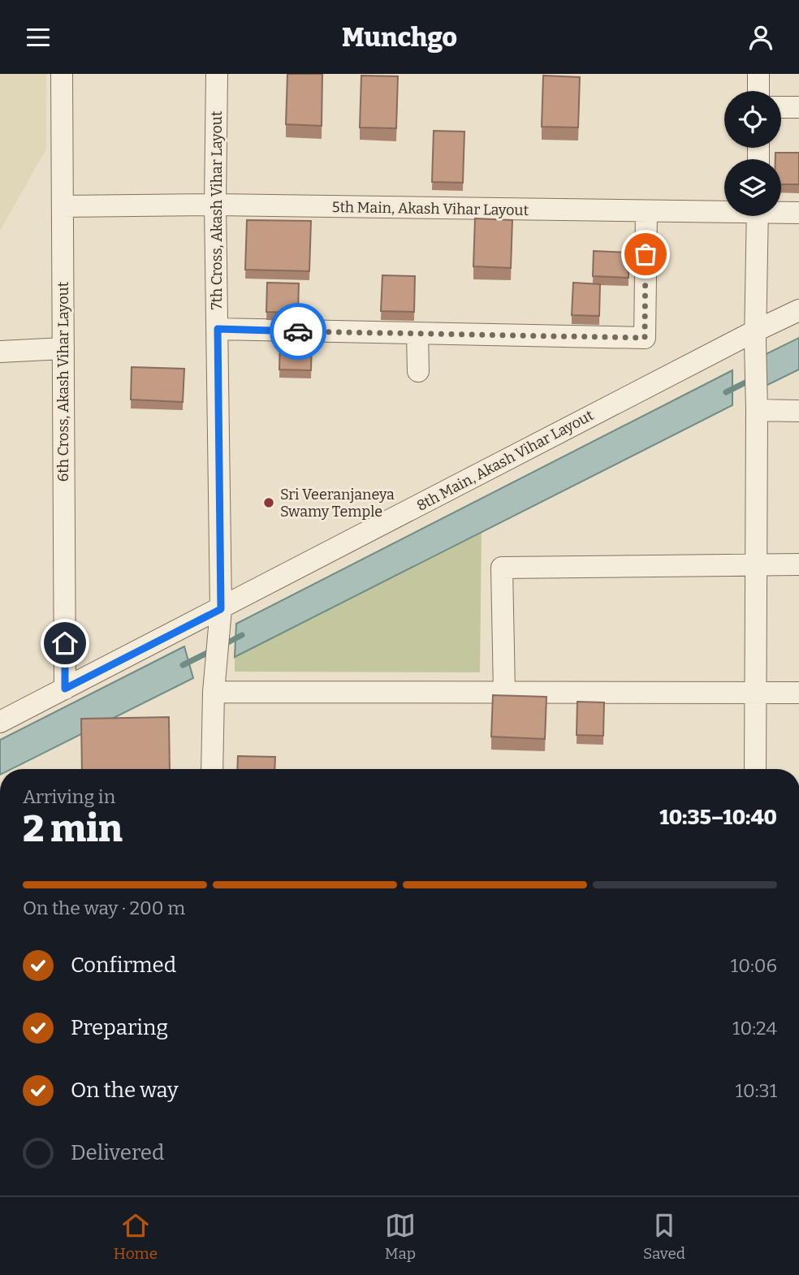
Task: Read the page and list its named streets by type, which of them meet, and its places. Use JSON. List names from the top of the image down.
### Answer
{
  "streets": {
    "street": [
      "5th Main, Akash Vihar Layout",
      "7th Cross, Akash Vihar Layout",
      "6th Cross, Akash Vihar Layout",
      "8th Main, Akash Vihar Layout"
    ]
  },
  "crossings": [
    ["5th Main, Akash Vihar Layout", "7th Cross, Akash Vihar Layout"],
    ["5th Main, Akash Vihar Layout", "6th Cross, Akash Vihar Layout"],
    ["7th Cross, Akash Vihar Layout", "8th Main, Akash Vihar Layout"],
    ["6th Cross, Akash Vihar Layout", "8th Main, Akash Vihar Layout"]
  ],
  "places": ["Sri Veeranjaneya Swamy Temple"],
  "page": {
    "header": "Munchgo",
    "heading": ["2 min", "Arriving in", "10:35–10:40"],
    "bar": "On the way · 200 m",
    "list": [
      ["Confirmed", "10:06"],
      ["Preparing", "10:24"],
      ["On the way", "10:31"],
      "Delivered"
    ],
    "tabs": ["Home", "Map", "Saved"]
  }
}
